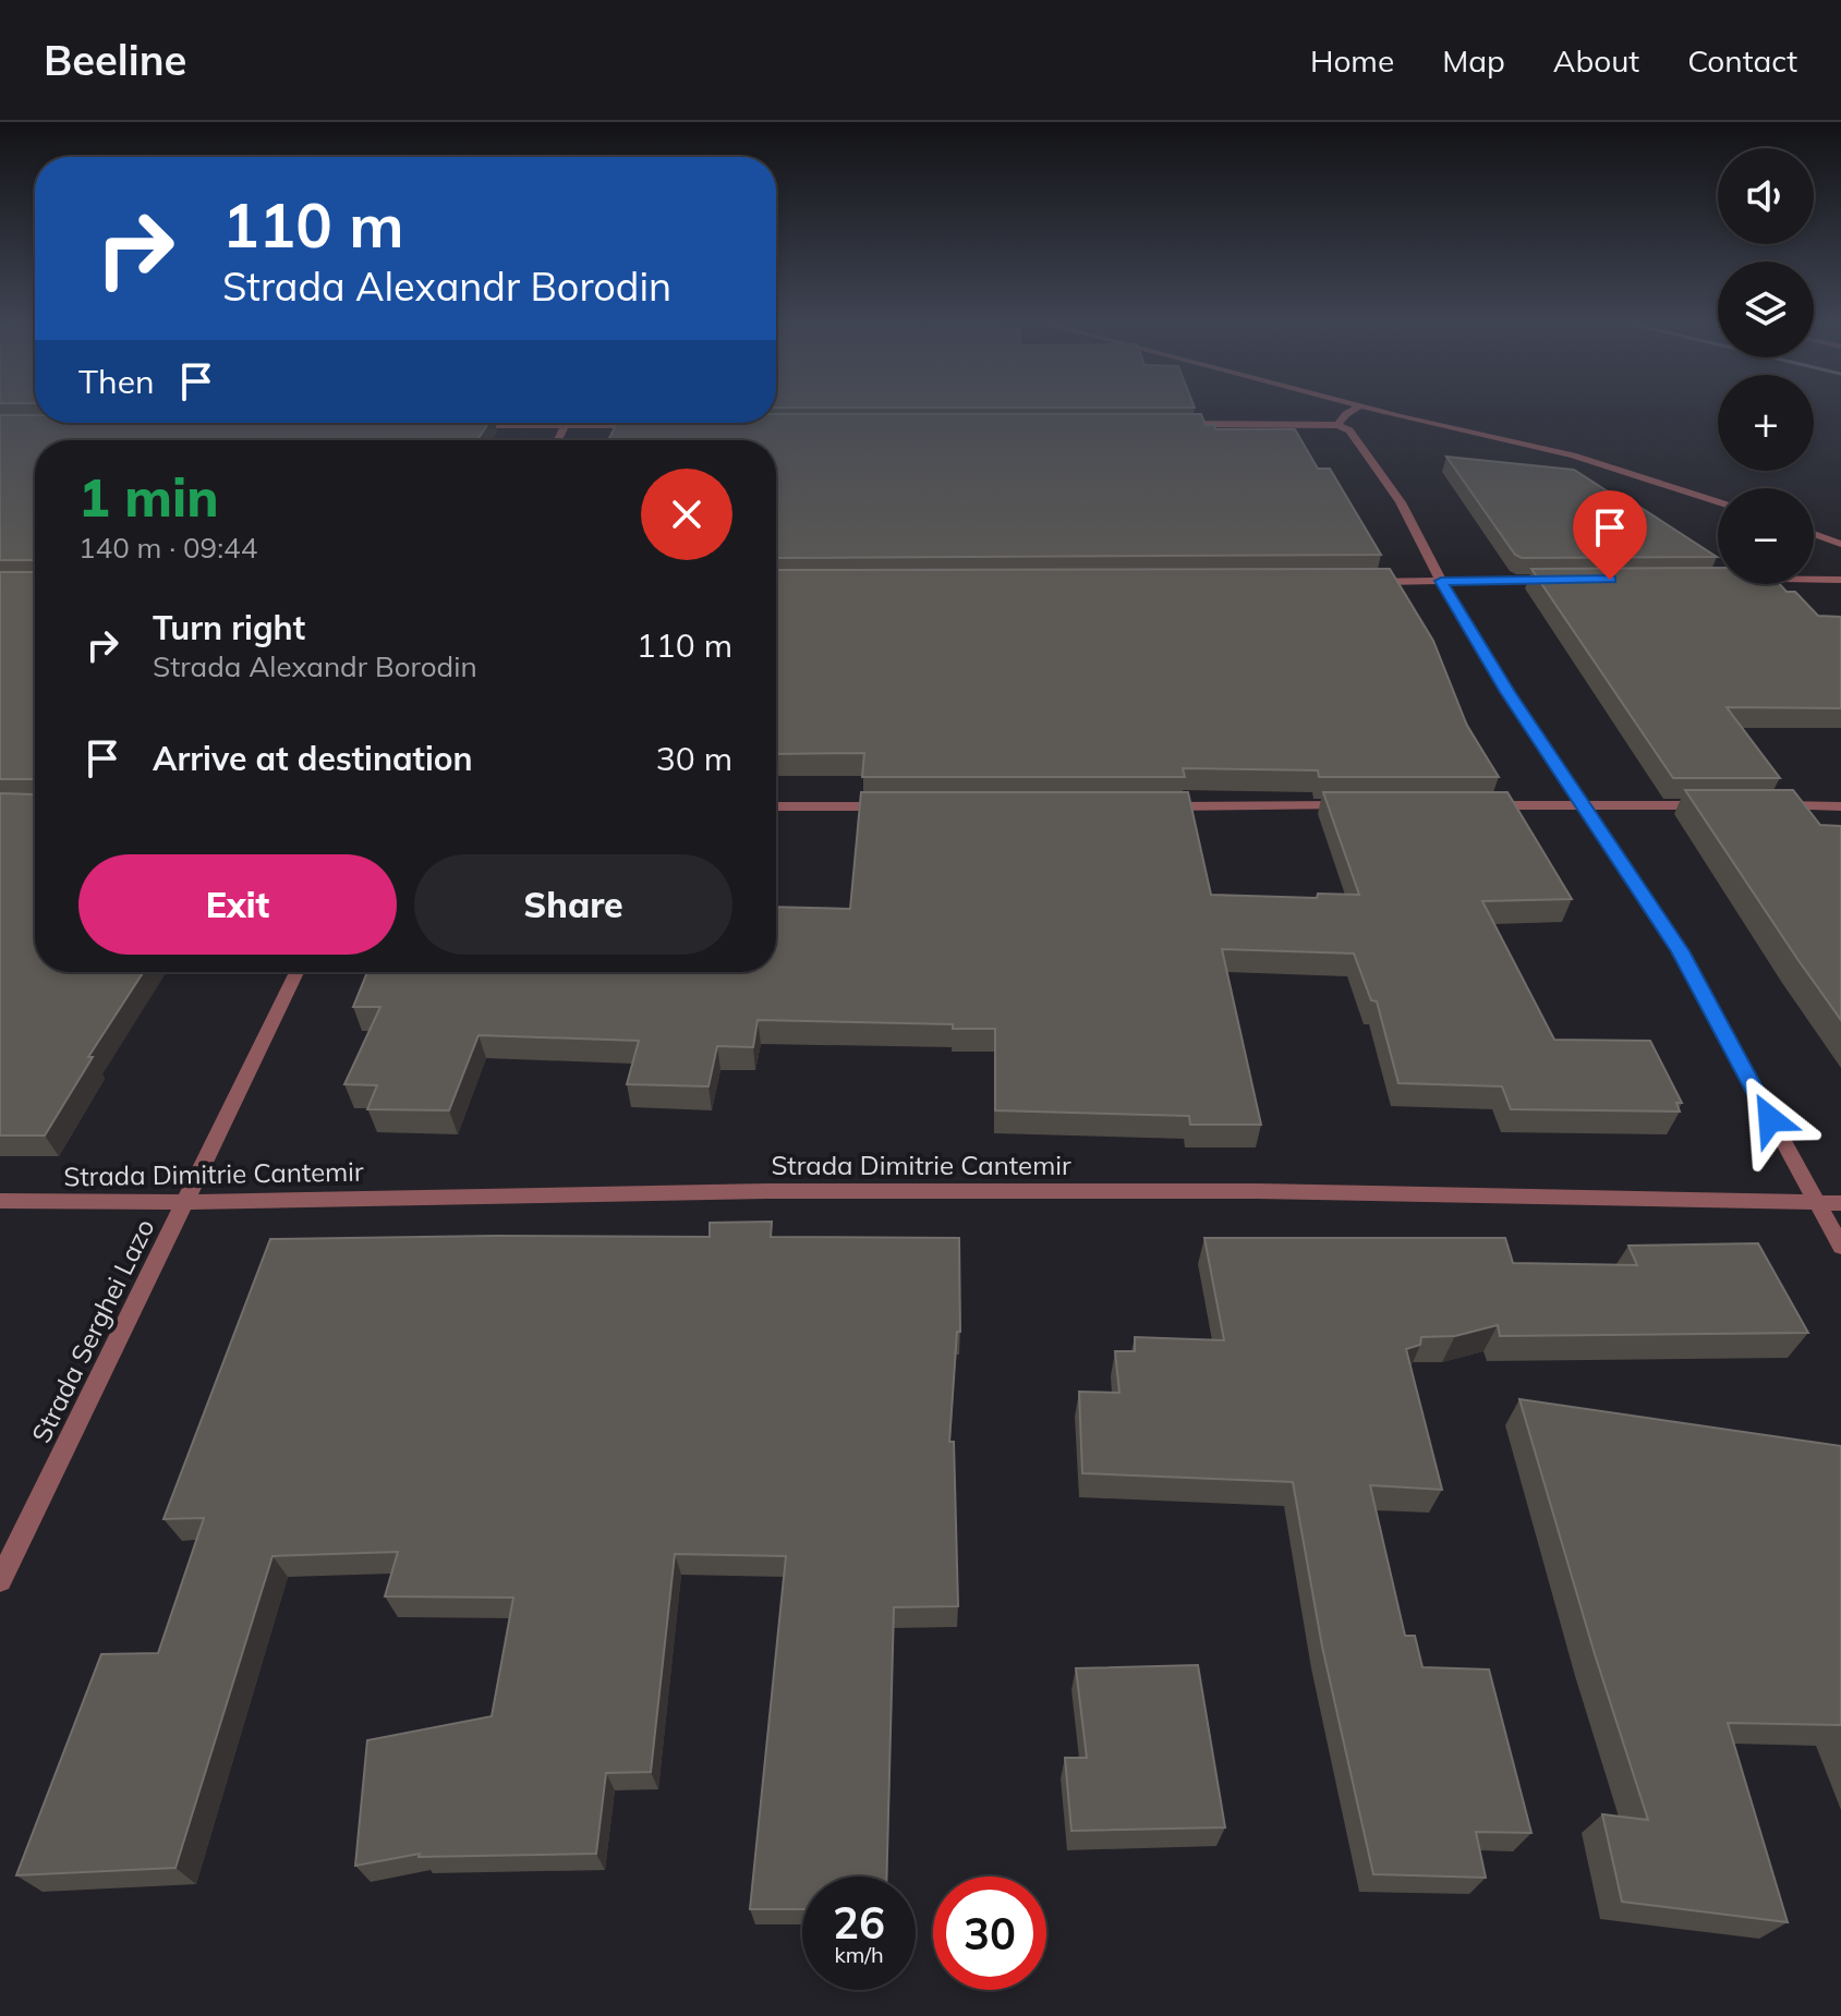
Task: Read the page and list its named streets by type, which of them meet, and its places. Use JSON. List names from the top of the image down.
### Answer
{
  "streets": {
    "street": ["Strada Dimitrie Cantemir", "Strada Serghei Lazo"]
  },
  "crossings": [
    ["Strada Dimitrie Cantemir", "Strada Serghei Lazo"]
  ],
  "page": {
    "header": "Beeline",
    "nav": [
      "Home",
      "Map",
      "About",
      "Contact"
    ],
    "map_buttons": ["+", "−"],
    "turn": ["110 m", "Strada Alexandr Borodin"],
    "then": "Then",
    "heading": ["1 min", "140 m · 09:44"],
    "list": [
      {
        "name": "Turn right",
        "note": "Strada Alexandr Borodin",
        "value": "110 m"
      },
      {
        "name": "Arrive at destination",
        "value": "30 m"
      }
    ],
    "buttons": ["Exit", "Share"],
    "speed": "26 km/h",
    "limit": "30"
  }
}
